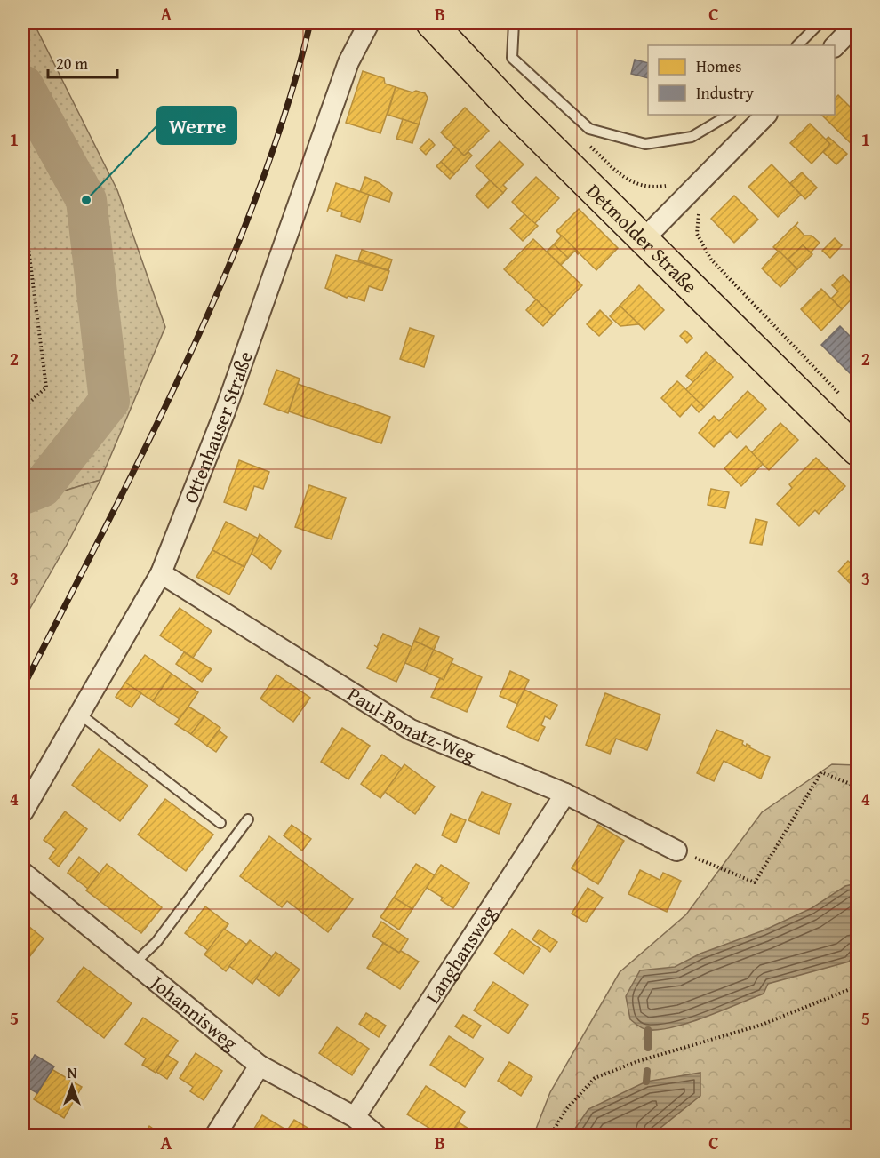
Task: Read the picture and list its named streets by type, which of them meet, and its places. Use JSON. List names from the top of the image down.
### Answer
{
  "streets": {
    "main road": ["Detmolder Straße"],
    "street": [
      "Ottenhauser Straße",
      "Paul-Bonatz-Weg",
      "Langhansweg",
      "Johannisweg"
    ]
  },
  "crossings": [
    ["Ottenhauser Straße", "Paul-Bonatz-Weg"],
    ["Paul-Bonatz-Weg", "Langhansweg"],
    ["Langhansweg", "Johannisweg"]
  ],
  "places": ["Werre"],
  "legend": ["Homes", "Industry"],
  "scale_bar": "20 m",
  "north": "top",
  "grid": {
    "columns": ["A", "B", "C"],
    "rows": [
      "1",
      "2",
      "3",
      "4",
      "5"
    ]
  }
}
